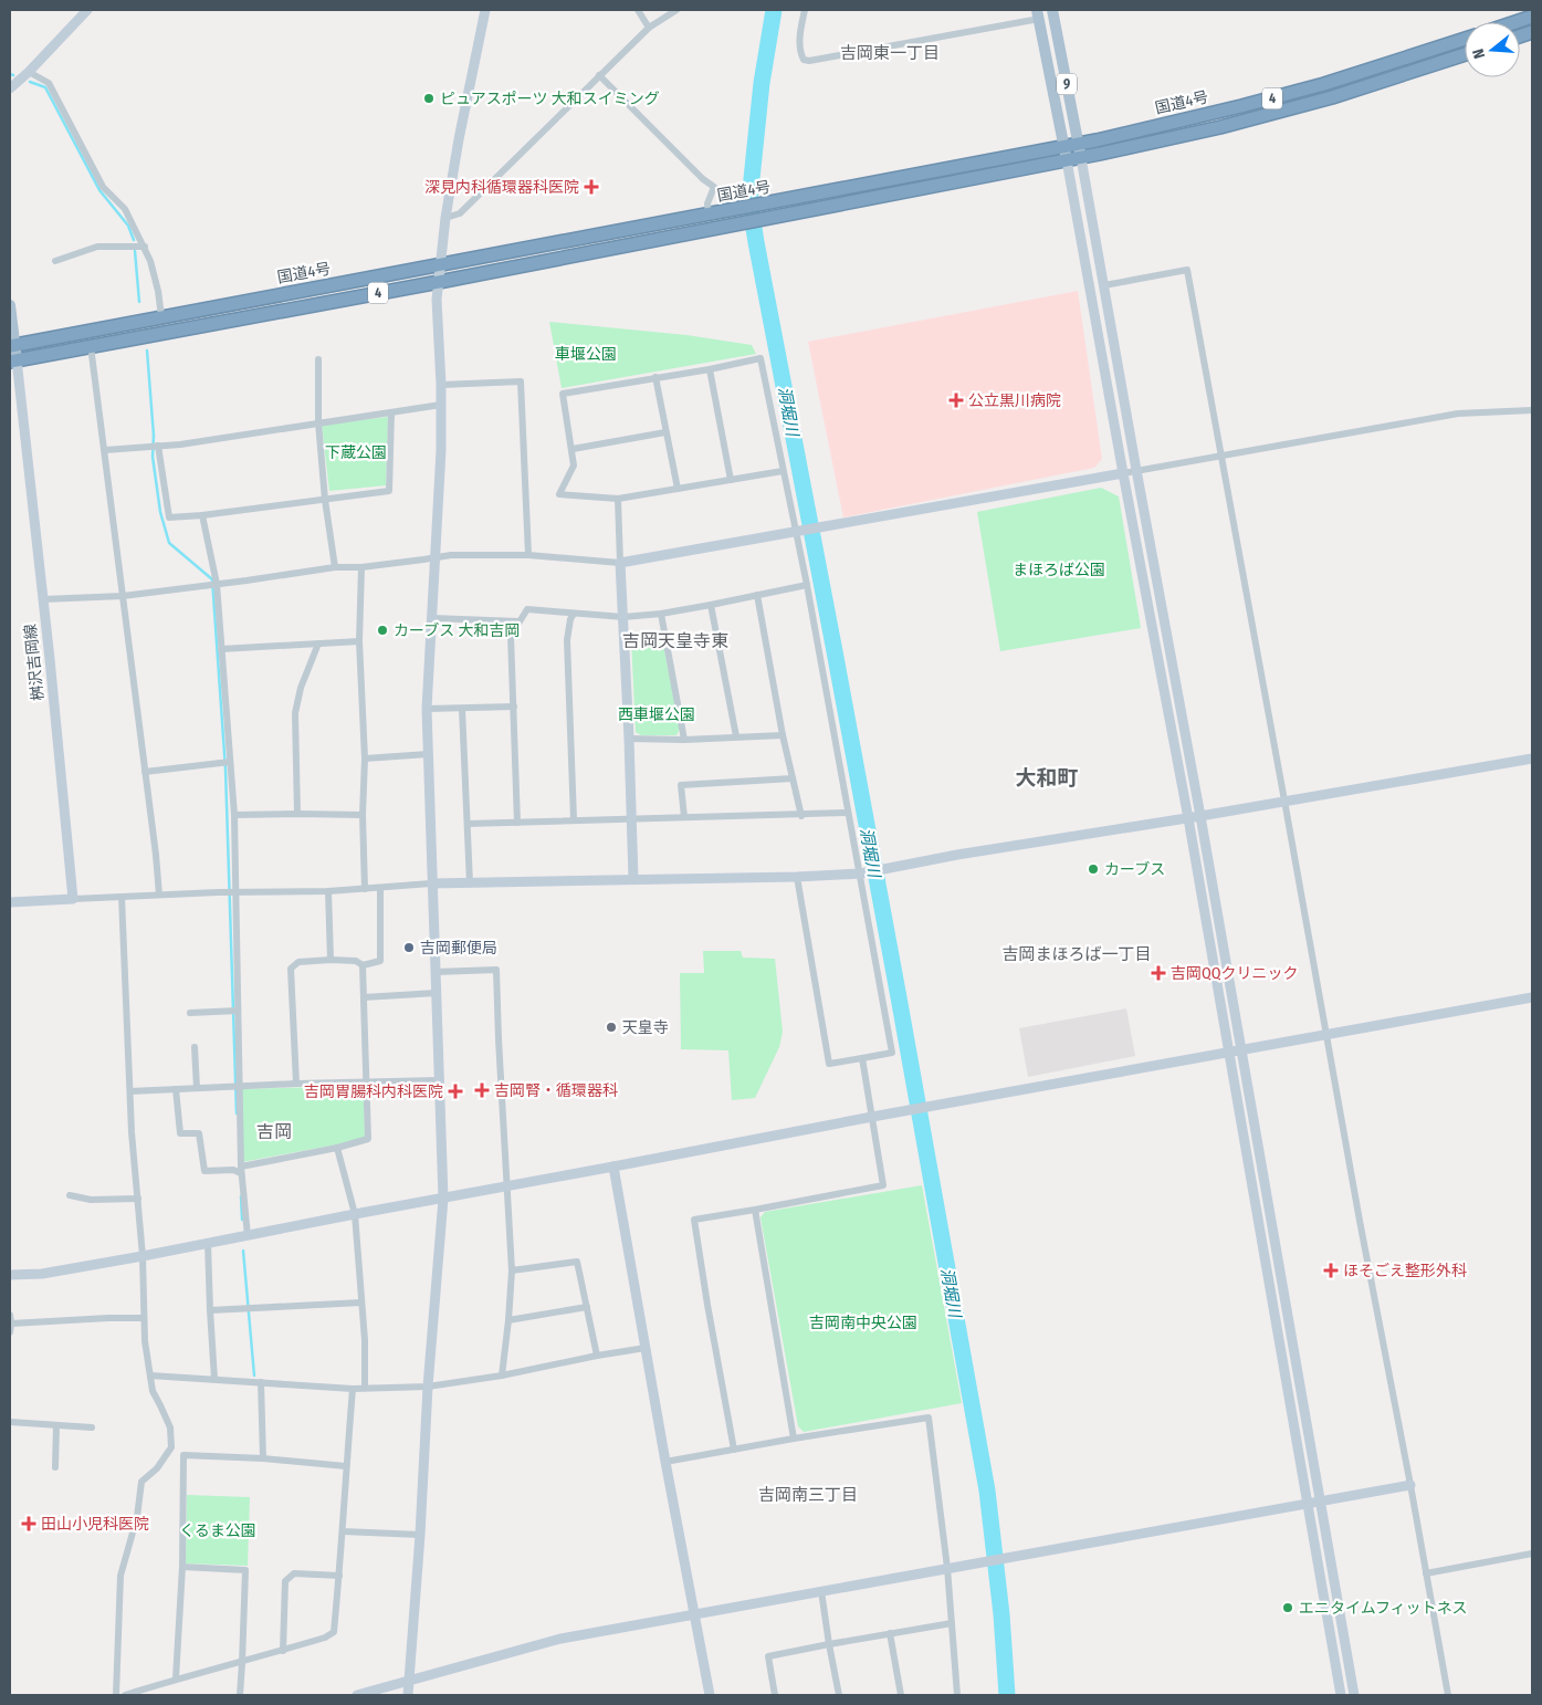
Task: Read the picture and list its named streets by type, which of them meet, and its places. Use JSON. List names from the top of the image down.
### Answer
{
  "streets": {
    "highway": ["4", "国道4号"],
    "main road": ["9"],
    "street": ["桝沢吉岡線"]
  },
  "crossings": [
    ["9", "国道4号"],
    ["国道4号", "桝沢吉岡線"]
  ],
  "districts": [
    "吉岡東一丁目",
    "吉岡天皇寺東",
    "大和町",
    "吉岡まほろば一丁目",
    "吉岡",
    "吉岡南三丁目"
  ],
  "water": ["洞堀川"],
  "parks": [
    "車堰公園",
    "下蔵公園",
    "まほろば公園",
    "西車堰公園",
    "吉岡南中央公園",
    "くるま公園"
  ],
  "places": {
    "other": [
      "ピュアスポーツ 大和スイミング",
      "カーブス 大和吉岡",
      "カーブス",
      "吉岡郵便局",
      "天皇寺",
      "エニタイムフィットネス"
    ],
    "health": [
      "深見内科循環器科医院",
      "公立黒川病院",
      "吉岡QQクリニック",
      "吉岡腎・循環器科",
      "吉岡胃腸科内科医院",
      "ほそごえ整形外科",
      "田山小児科医院"
    ]
  },
  "north": "left"
}
